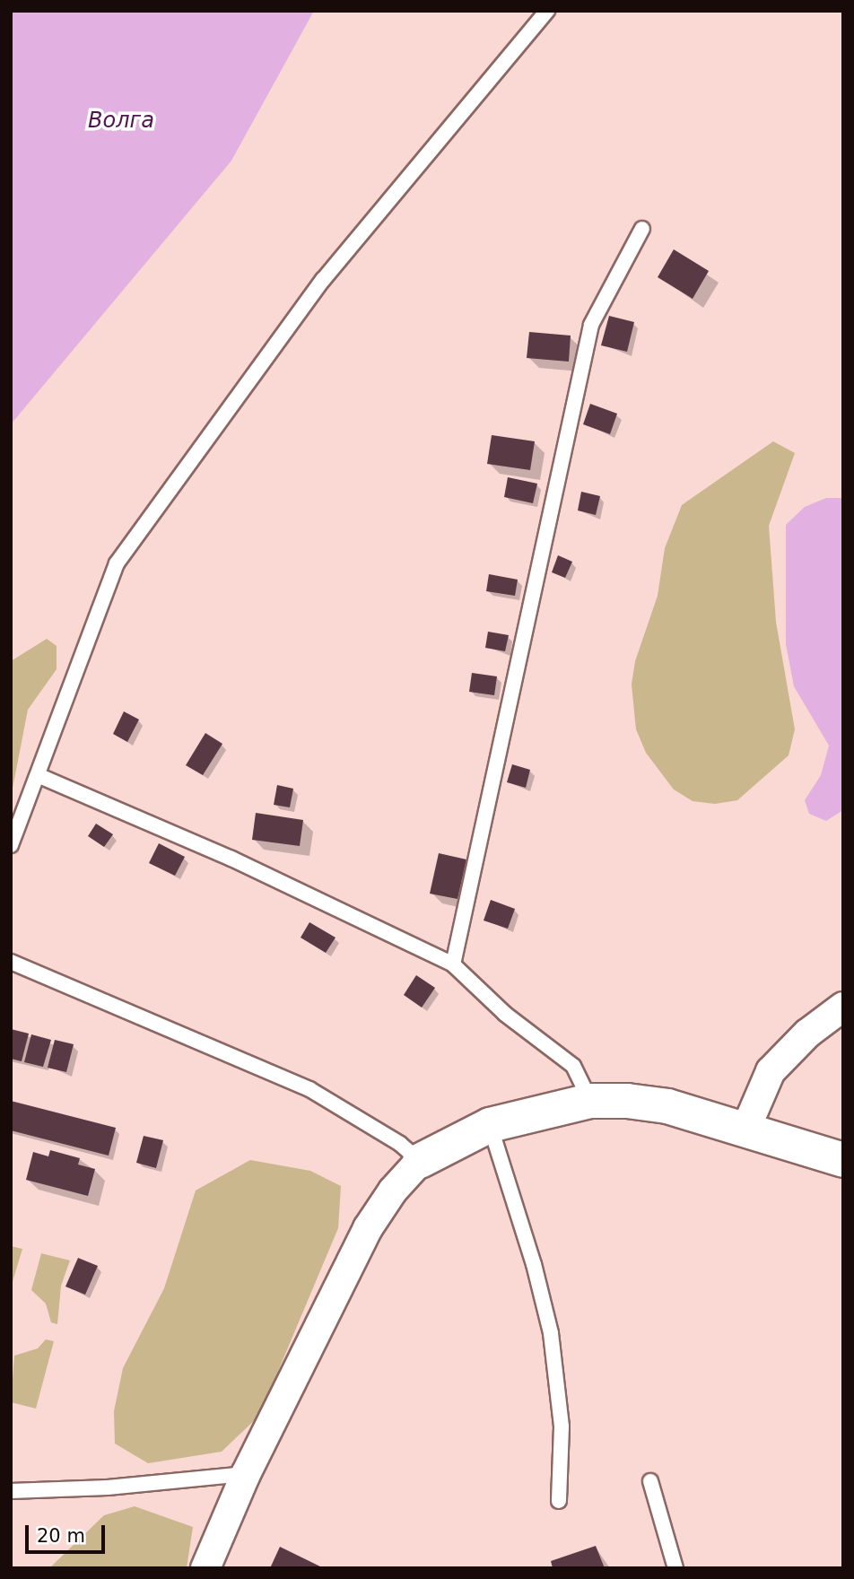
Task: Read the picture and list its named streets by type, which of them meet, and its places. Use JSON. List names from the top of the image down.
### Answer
{
  "water": ["Волга"],
  "scale_bar": "20 m"
}
